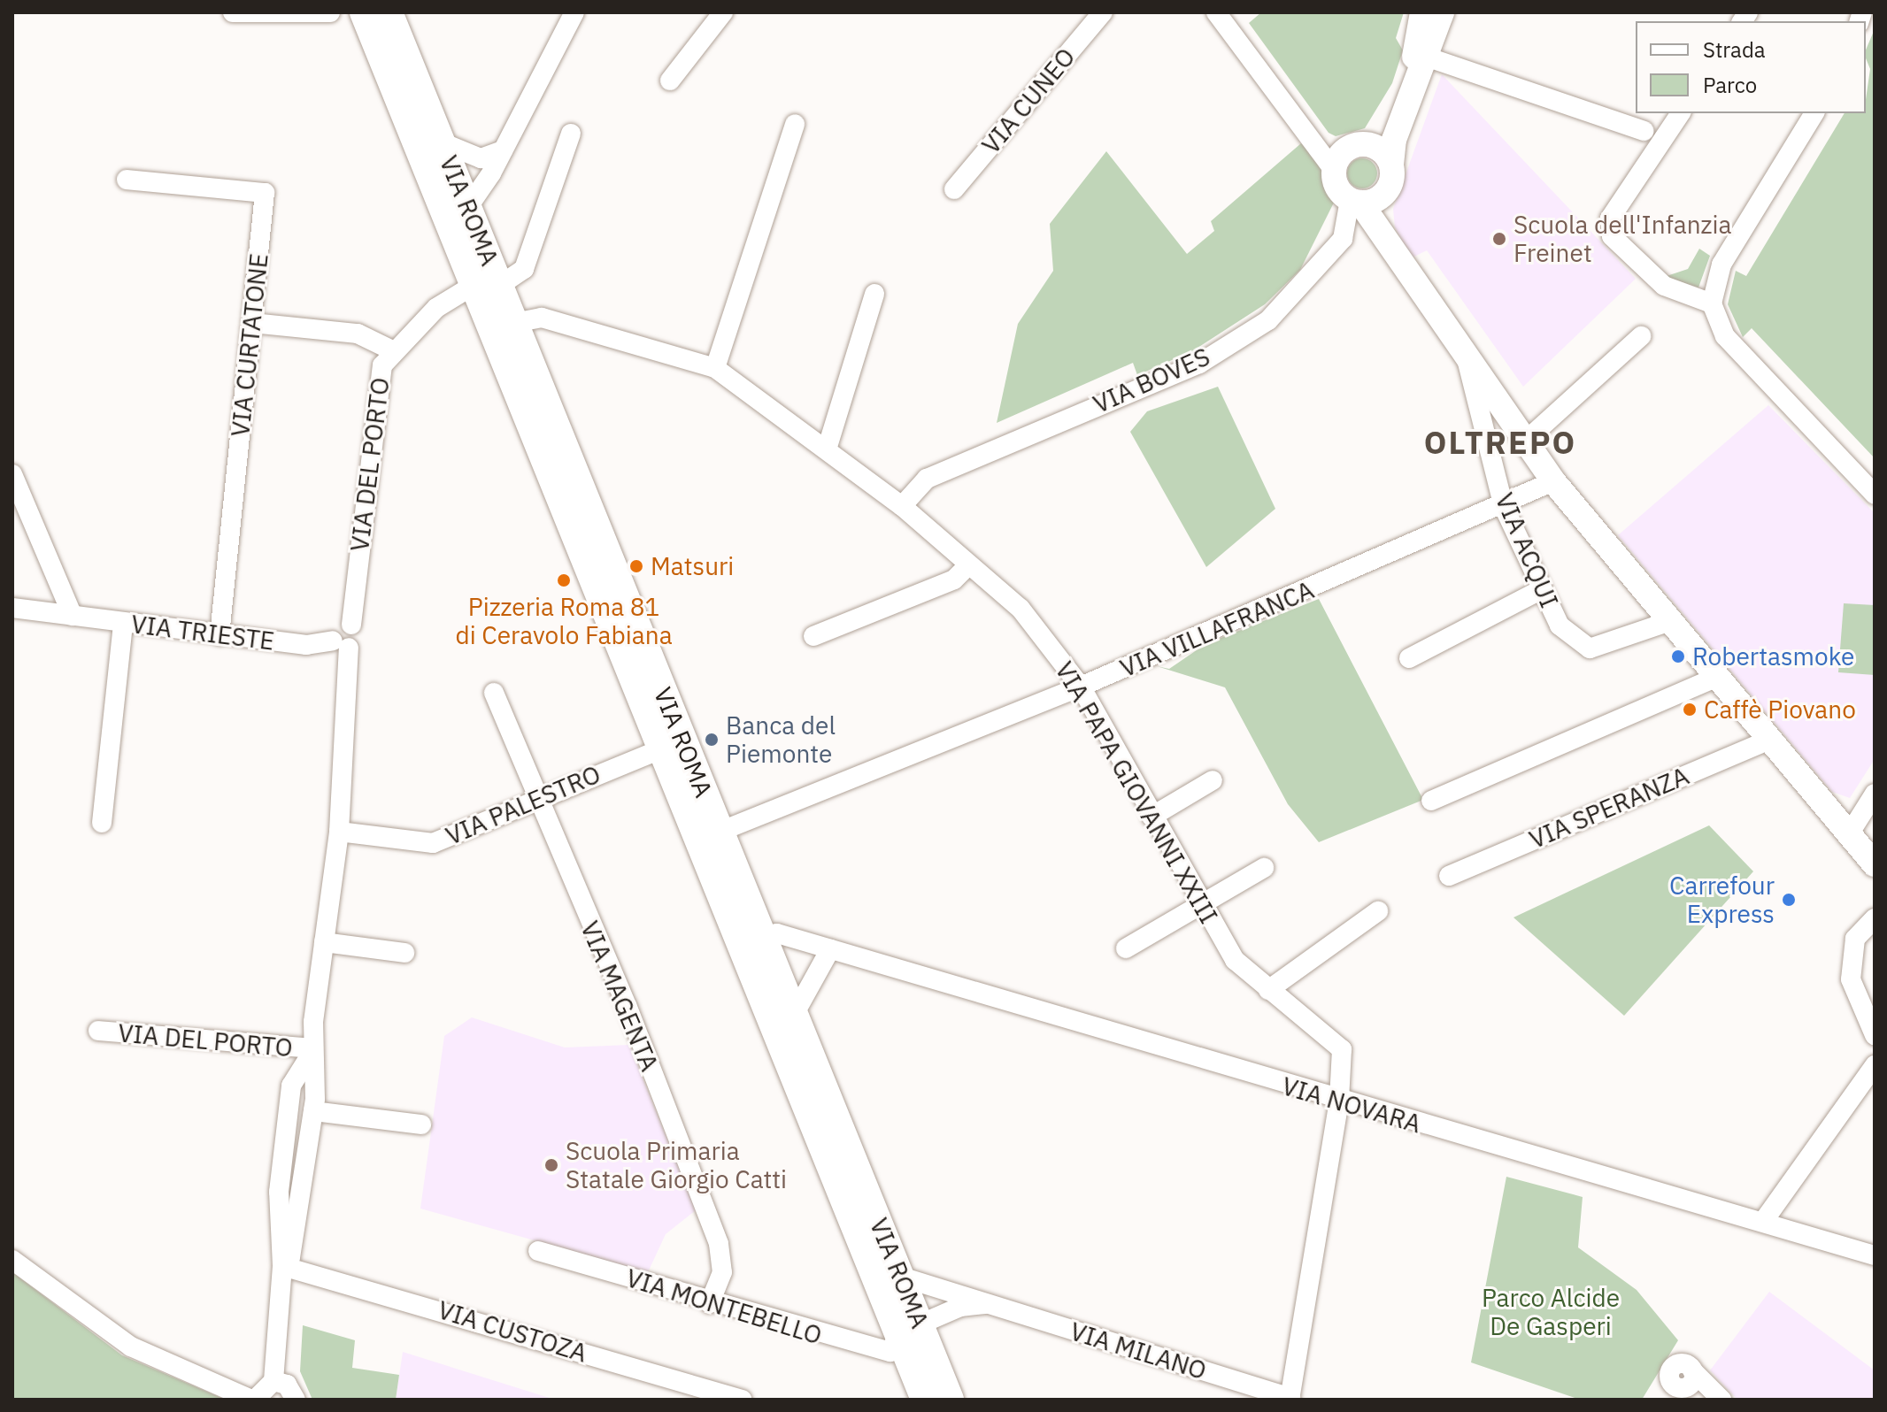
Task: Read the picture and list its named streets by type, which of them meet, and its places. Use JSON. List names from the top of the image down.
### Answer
{
  "streets": {
    "main road": ["VIA ROMA"],
    "street": [
      "VIA CUNEO",
      "VIA CURTATONE",
      "VIA BOVES",
      "VIA DEL PORTO",
      "VIA ACQUI",
      "VIA VILLAFRANCA",
      "VIA TRIESTE",
      "VIA PAPA GIOVANNI XXIII",
      "VIA PALESTRO",
      "VIA SPERANZA",
      "VIA MAGENTA",
      "VIA NOVARA",
      "VIA MONTEBELLO",
      "VIA CUSTOZA",
      "VIA MILANO"
    ]
  },
  "crossings": [
    ["VIA ROMA", "VIA DEL PORTO"],
    ["VIA ROMA", "VIA VILLAFRANCA"],
    ["VIA ROMA", "VIA PAPA GIOVANNI XXIII"],
    ["VIA ROMA", "VIA PALESTRO"],
    ["VIA ROMA", "VIA NOVARA"],
    ["VIA ROMA", "VIA MONTEBELLO"],
    ["VIA ROMA", "VIA MILANO"],
    ["VIA CURTATONE", "VIA TRIESTE"],
    ["VIA BOVES", "VIA PAPA GIOVANNI XXIII"],
    ["VIA DEL PORTO", "VIA TRIESTE"],
    ["VIA DEL PORTO", "VIA PALESTRO"],
    ["VIA DEL PORTO", "VIA CUSTOZA"],
    ["VIA ACQUI", "VIA VILLAFRANCA"],
    ["VIA VILLAFRANCA", "VIA PAPA GIOVANNI XXIII"],
    ["VIA PAPA GIOVANNI XXIII", "VIA NOVARA"],
    ["VIA PAPA GIOVANNI XXIII", "VIA MILANO"],
    ["VIA PALESTRO", "VIA MAGENTA"],
    ["VIA MAGENTA", "VIA MONTEBELLO"]
  ],
  "districts": ["OLTREPO"],
  "parks": ["Parco Alcide De Gasperi"],
  "places": [
    "Scuola dell'Infanzia Freinet",
    "Matsuri",
    "Pizzeria Roma 81 di Ceravolo Fabiana",
    "Robertasmoke",
    "Caffè Piovano",
    "Banca del Piemonte",
    "Carrefour Express",
    "Scuola Primaria Statale Giorgio Catti"
  ],
  "legend": ["Strada", "Parco"]
}
